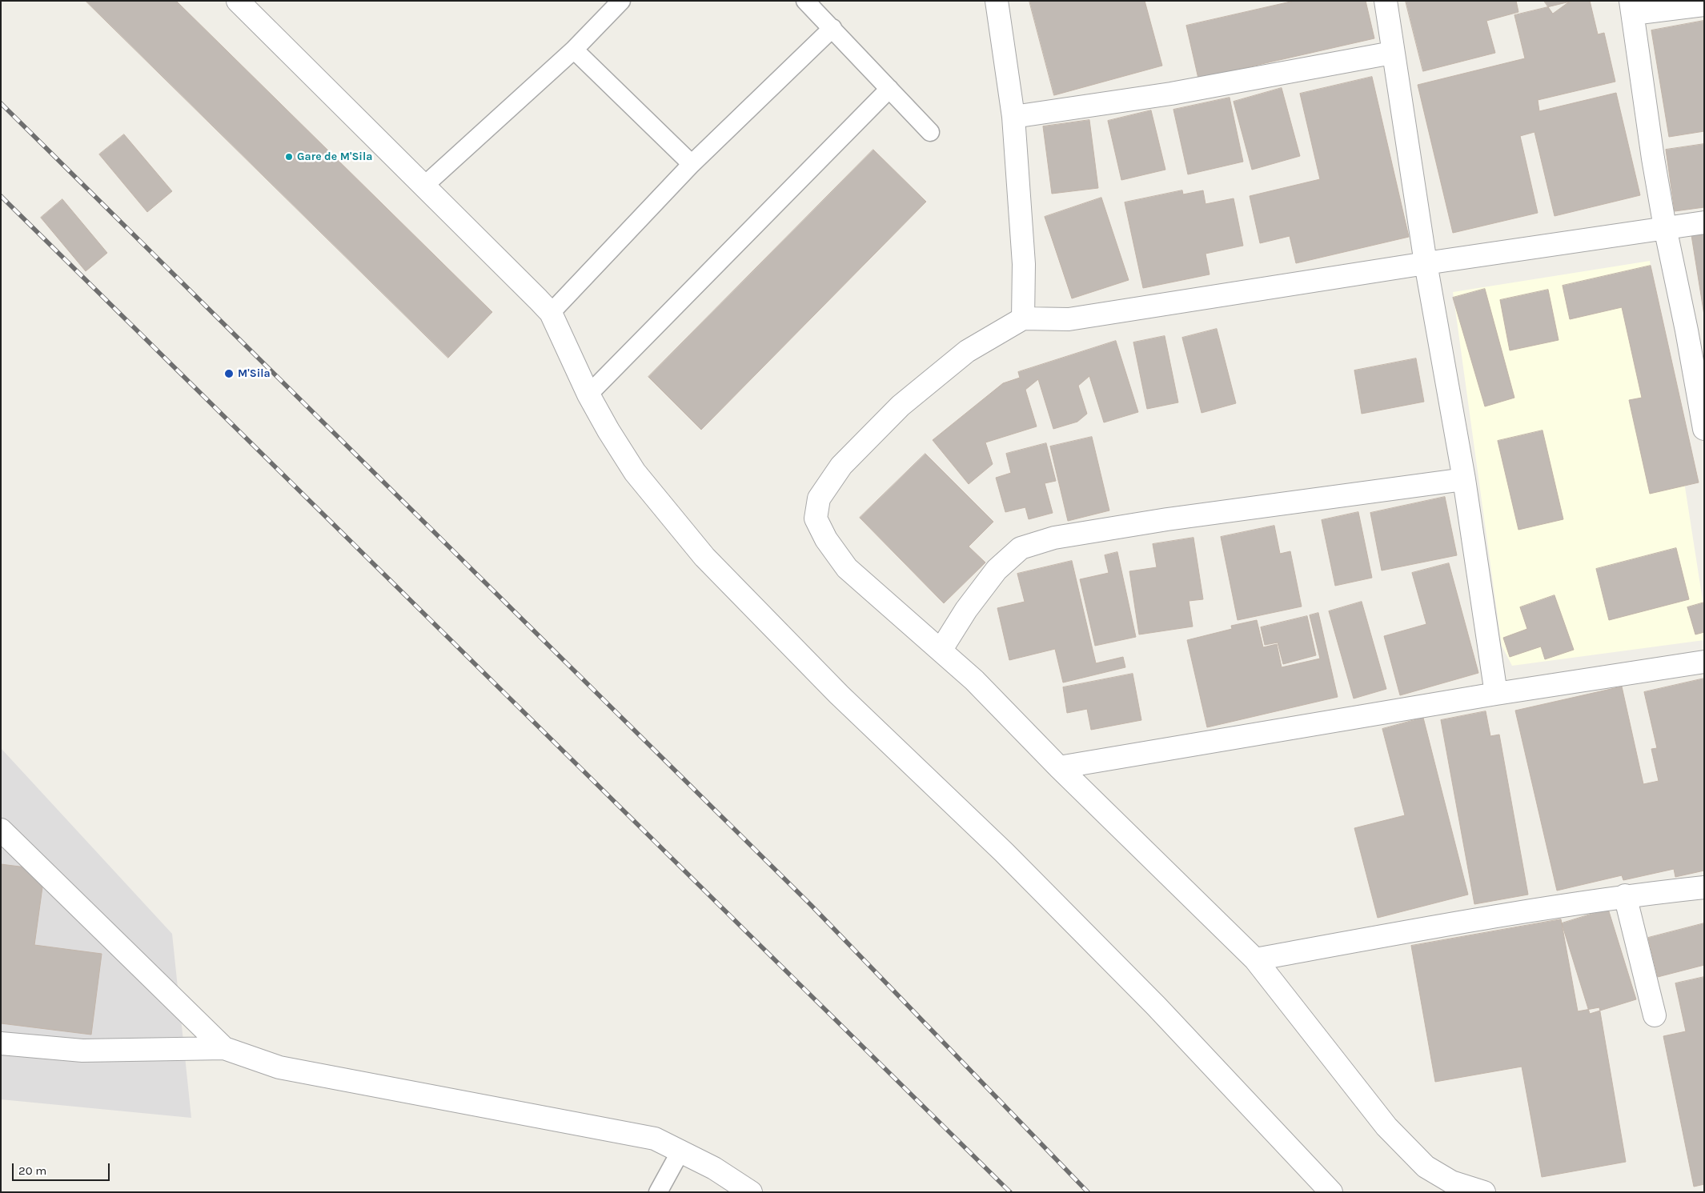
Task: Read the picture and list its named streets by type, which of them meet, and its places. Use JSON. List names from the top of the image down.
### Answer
{
  "places": ["Gare de M'Sila", "M'Sila"],
  "scale_bar": "20 m"
}
